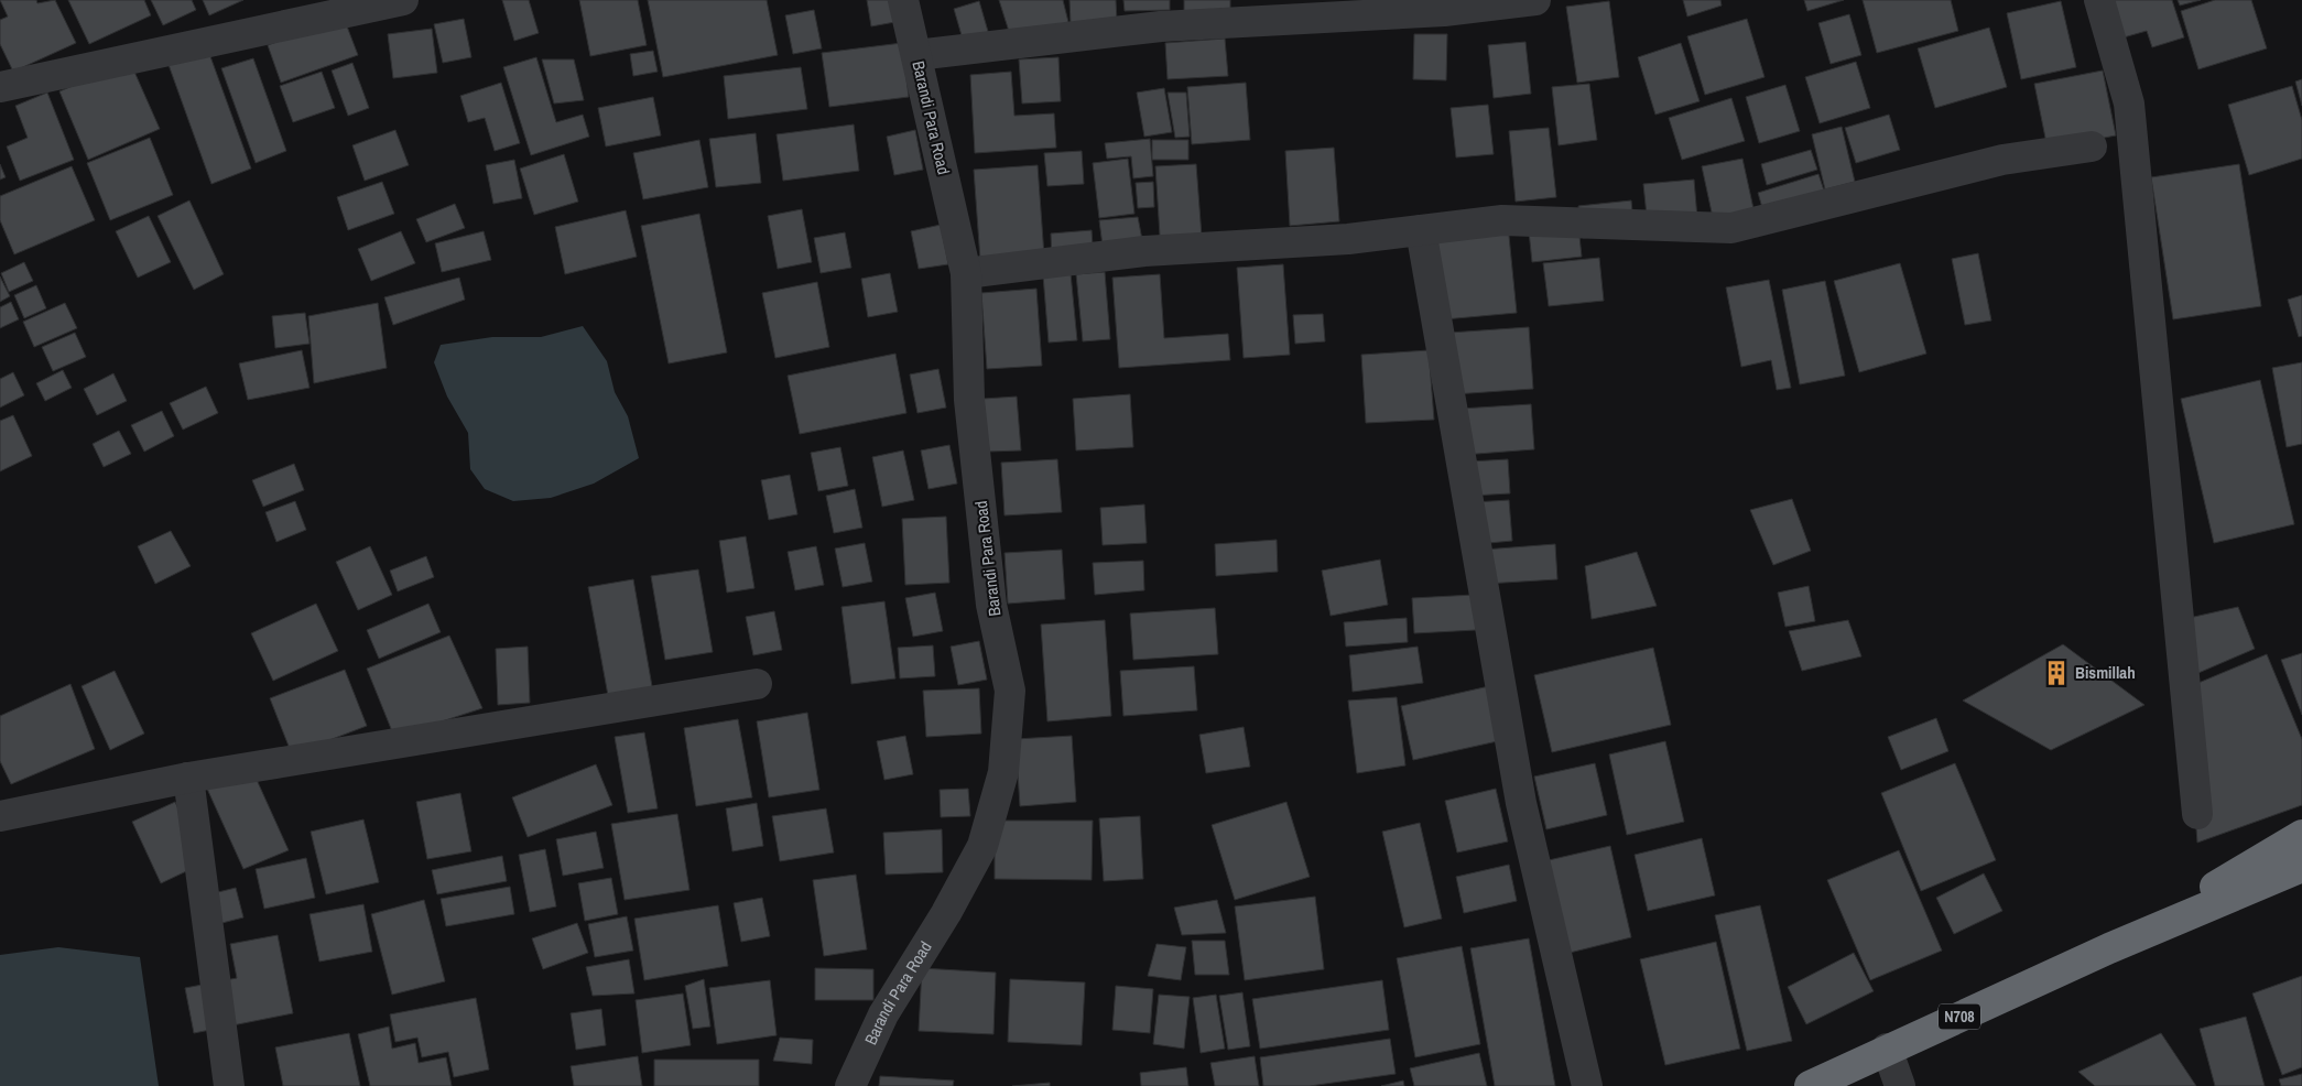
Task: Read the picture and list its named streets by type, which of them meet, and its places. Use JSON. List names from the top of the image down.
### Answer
{
  "streets": {
    "highway": ["N708"],
    "street": ["Barandi Para Road"]
  },
  "places": {
    "building": ["Bismillah"]
  }
}
